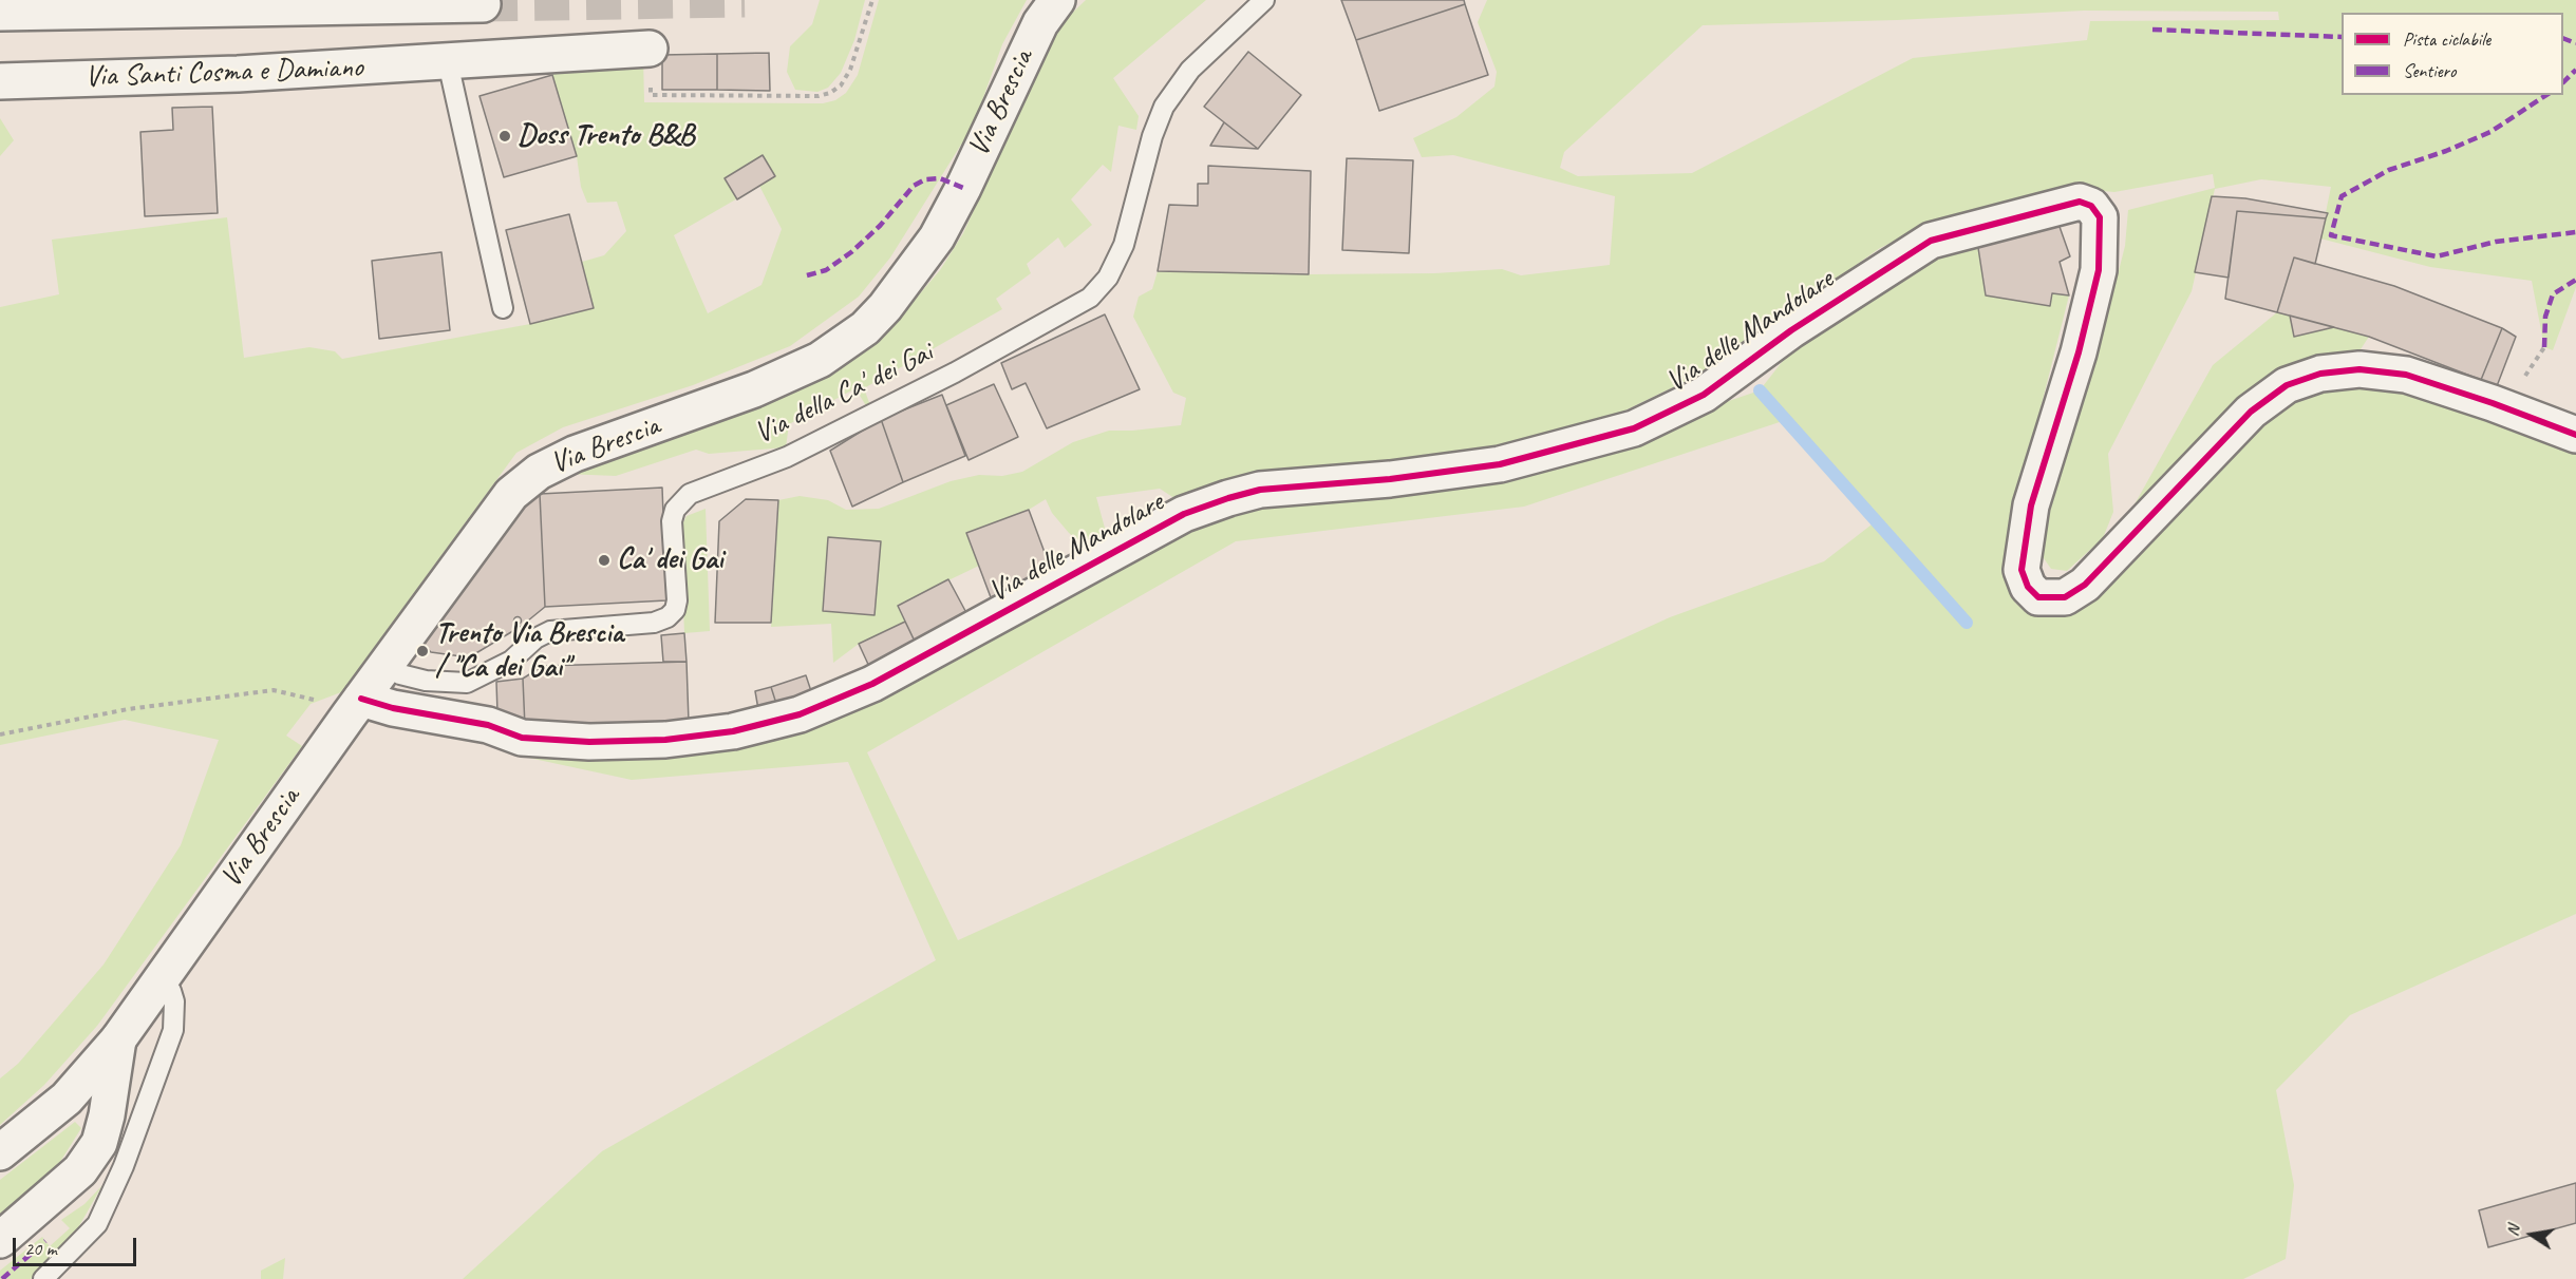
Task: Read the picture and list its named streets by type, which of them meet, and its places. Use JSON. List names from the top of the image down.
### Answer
{
  "streets": {
    "main road": ["Via Santi Cosma e Damiano", "Via Brescia", "Via delle Mandolare"],
    "lane": ["Via della Ca' dei Gai"]
  },
  "crossings": [
    ["Via Brescia", "Via delle Mandolare"],
    ["Via Brescia", "Via della Ca' dei Gai"]
  ],
  "places": ["Doss Trento B&B", "Ca' dei Gai", "Trento Via Brescia / \"Ca dei Gai\""],
  "legend": ["Pista ciclabile", "Sentiero"],
  "scale_bar": "20 m",
  "north": "left"
}
